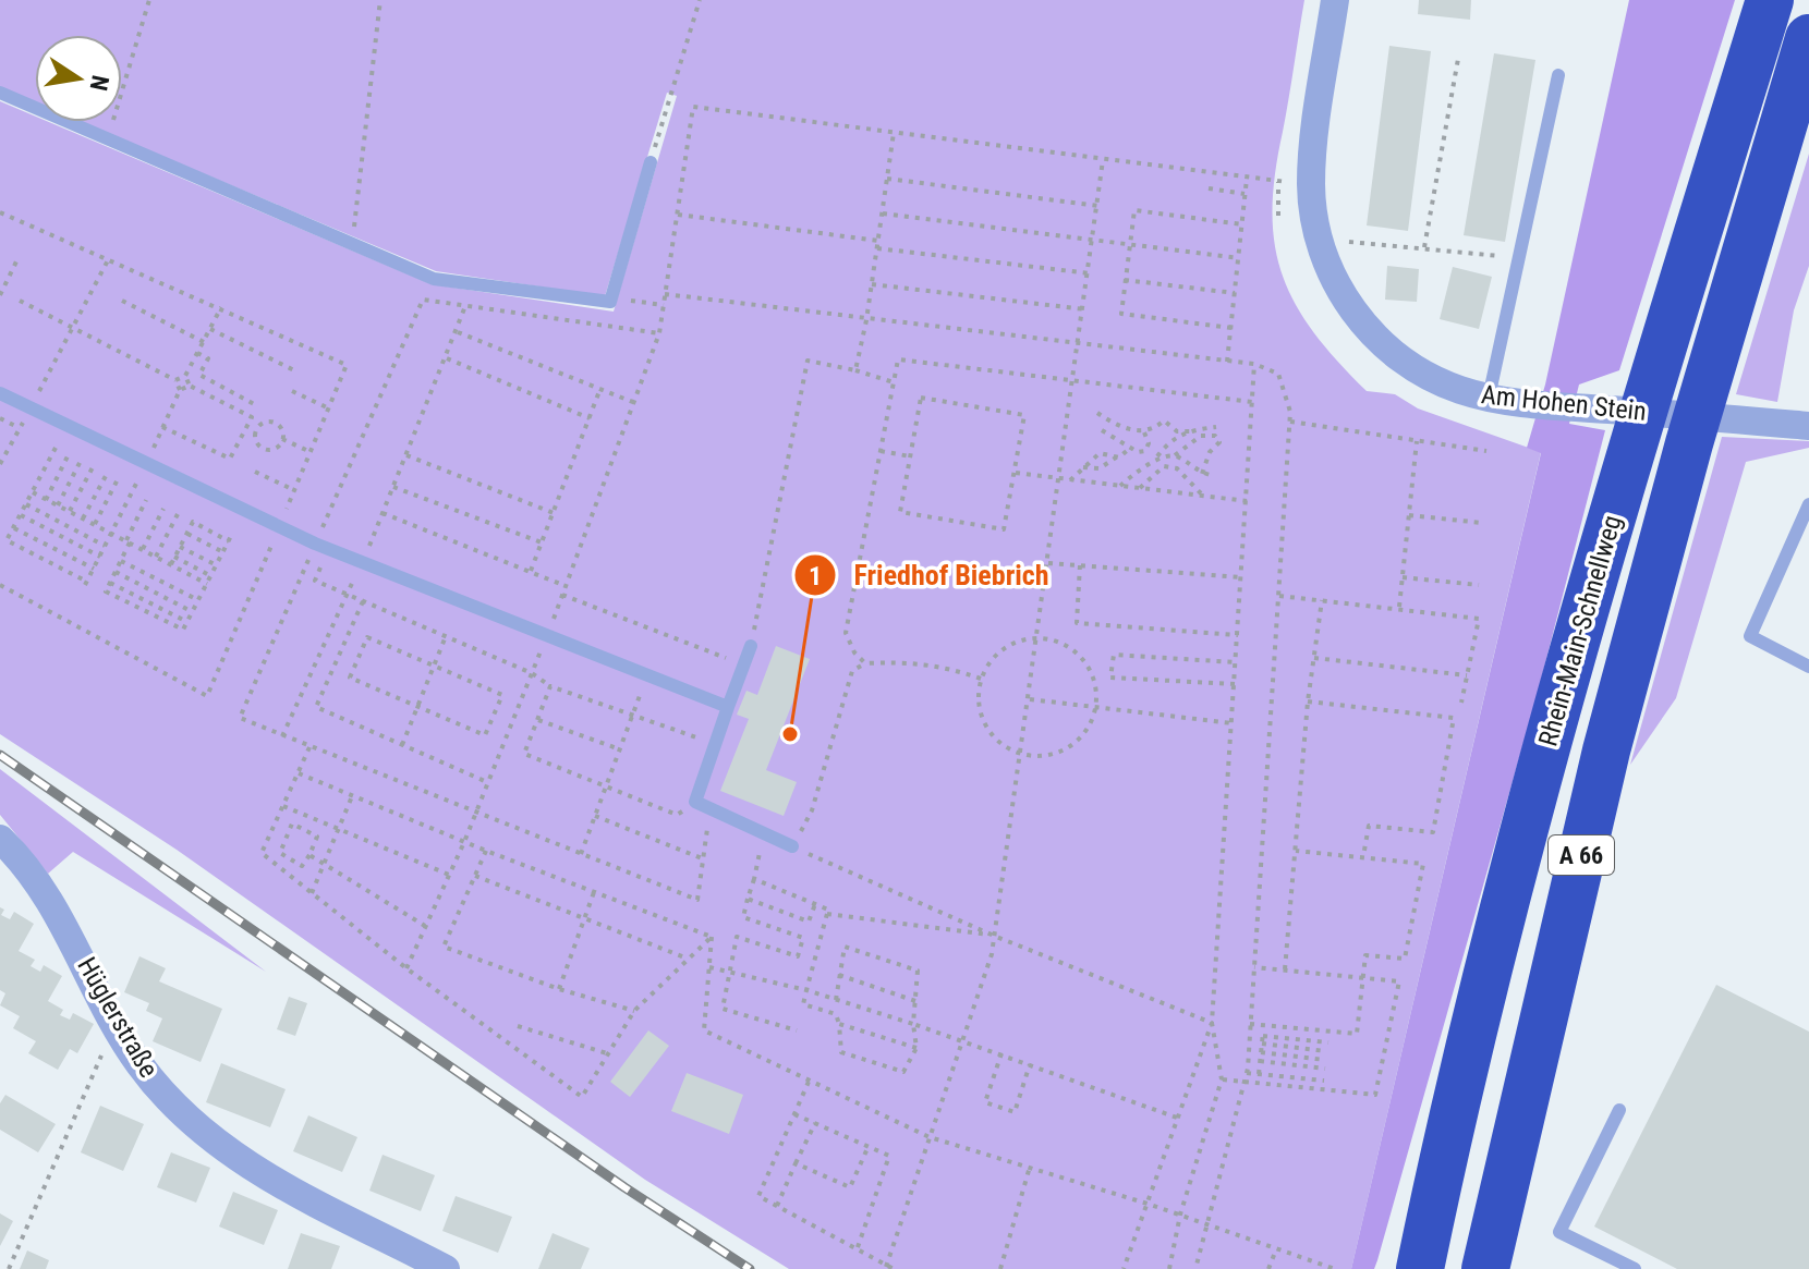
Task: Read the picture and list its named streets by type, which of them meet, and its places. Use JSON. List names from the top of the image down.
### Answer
{
  "streets": {
    "highway": ["Rhein-Main-Schnellweg", "A 66"],
    "street": ["Am Hohen Stein", "Hüglerstraße"]
  },
  "places": ["Friedhof Biebrich"],
  "north": "right"
}
